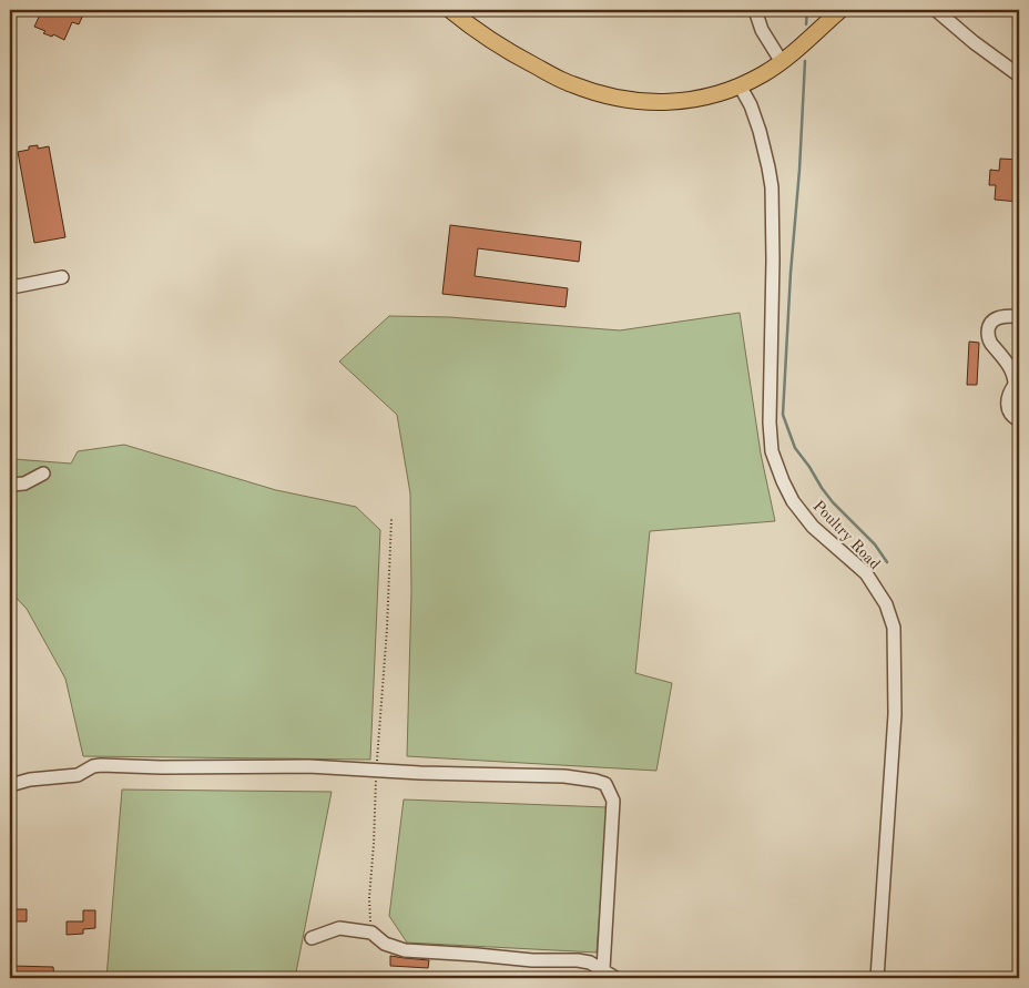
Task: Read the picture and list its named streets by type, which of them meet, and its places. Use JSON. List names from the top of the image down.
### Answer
{
  "streets": {
    "street": ["Poultry Road"]
  }
}
